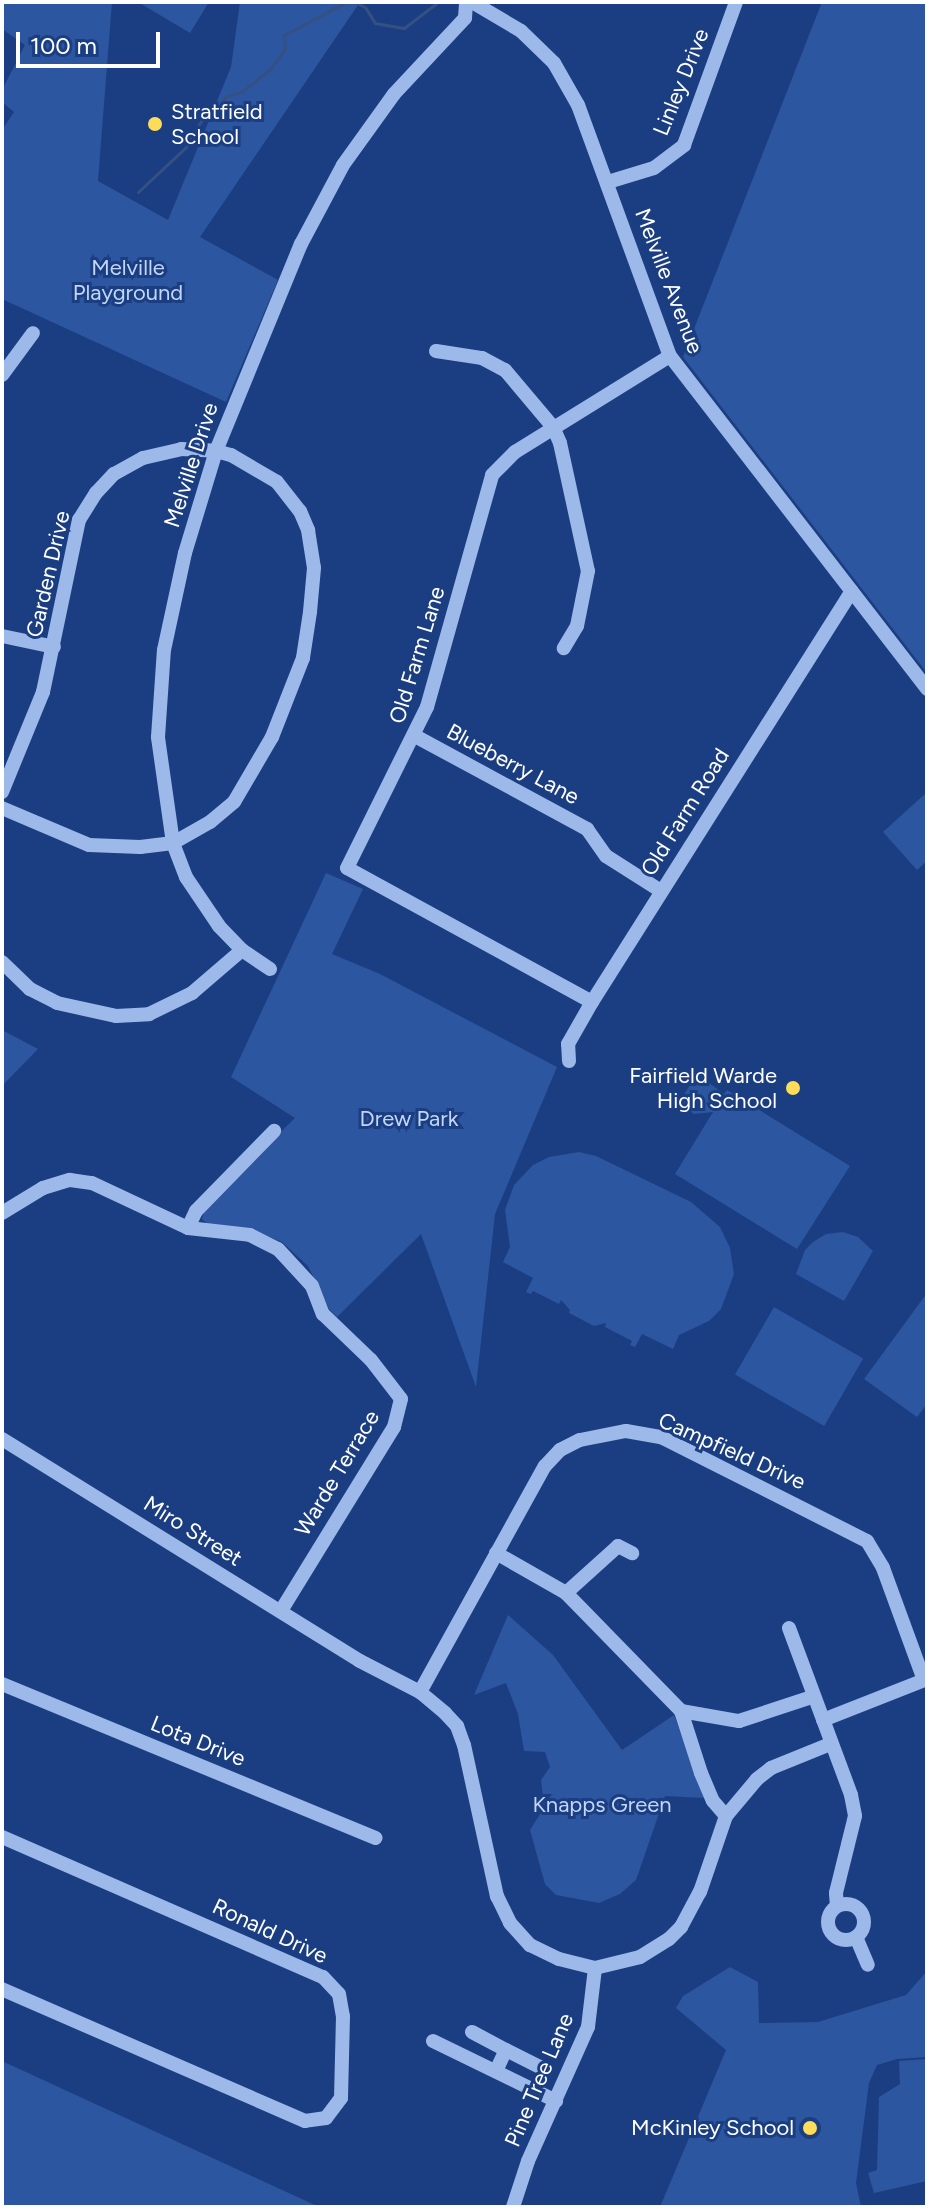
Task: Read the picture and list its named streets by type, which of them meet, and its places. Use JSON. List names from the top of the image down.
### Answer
{
  "streets": {
    "street": [
      "Linley Drive",
      "Melville Avenue",
      "Melville Drive",
      "Garden Drive",
      "Old Farm Lane",
      "Blueberry Lane",
      "Old Farm Road",
      "Campfield Drive",
      "Warde Terrace",
      "Miro Street",
      "Lota Drive",
      "Ronald Drive",
      "Pine Tree Lane"
    ]
  },
  "crossings": [
    ["Linley Drive", "Melville Avenue"],
    ["Melville Avenue", "Old Farm Lane"],
    ["Melville Avenue", "Old Farm Road"],
    ["Melville Drive", "Garden Drive"],
    ["Old Farm Lane", "Blueberry Lane"],
    ["Old Farm Lane", "Old Farm Road"],
    ["Blueberry Lane", "Old Farm Road"],
    ["Campfield Drive", "Miro Street"],
    ["Warde Terrace", "Miro Street"],
    ["Miro Street", "Pine Tree Lane"]
  ],
  "parks": ["Melville Playground", "Drew Park", "Knapps Green"],
  "places": ["Stratfield School", "Fairfield Warde High School", "McKinley School"],
  "scale_bar": "100 m"
}
